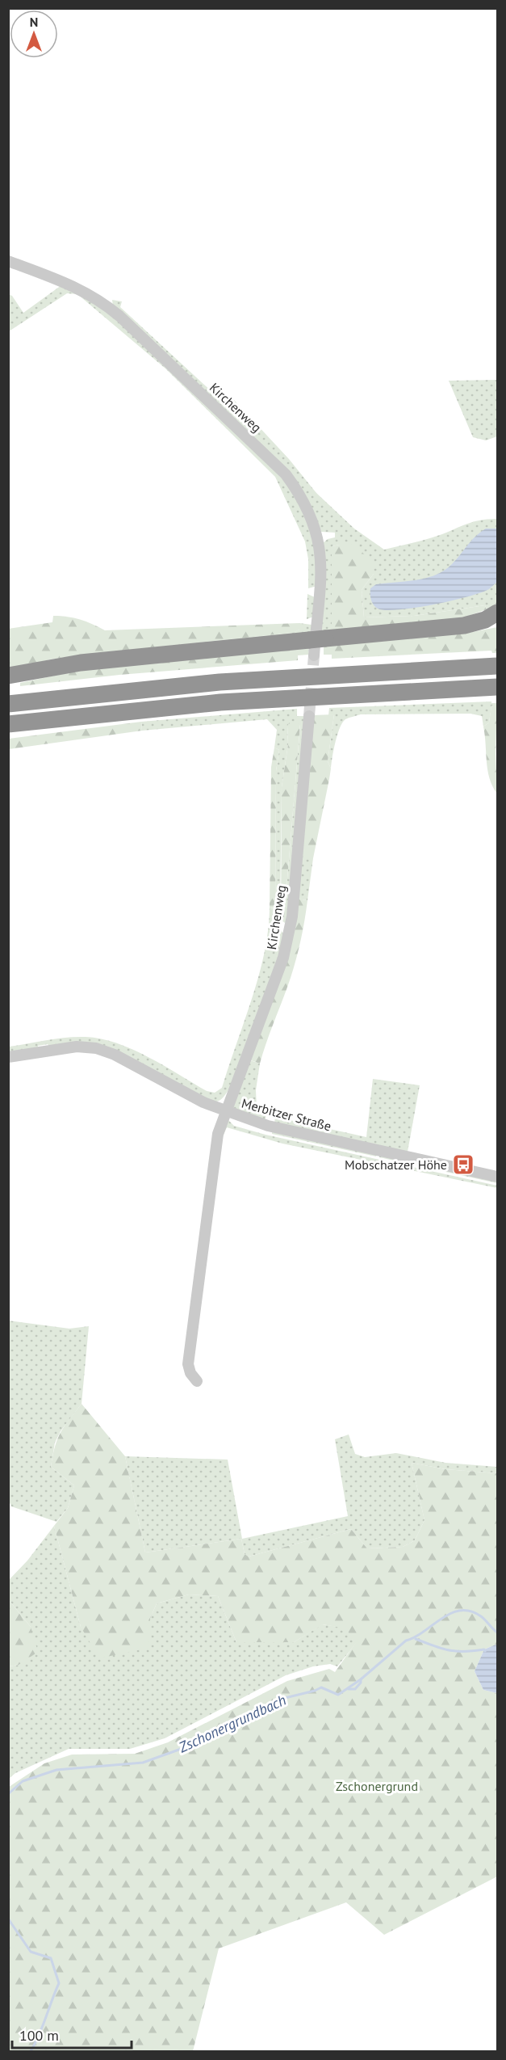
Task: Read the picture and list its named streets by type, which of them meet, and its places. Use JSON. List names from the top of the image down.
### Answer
{
  "streets": {
    "street": ["Kirchenweg", "Merbitzer Straße"]
  },
  "crossings": [
    ["Kirchenweg", "Merbitzer Straße"]
  ],
  "water": ["Zschonergrundbach"],
  "parks": ["Zschonergrund"],
  "places": {
    "bus stop": ["Mobschatzer Höhe"]
  },
  "scale_bar": "100 m",
  "north": "top"
}
